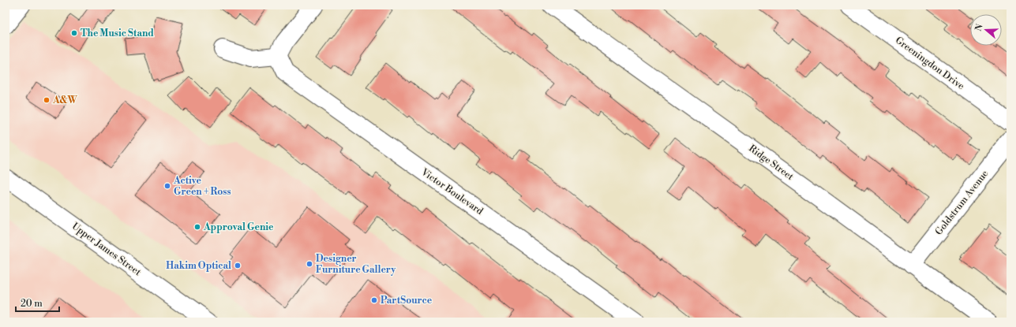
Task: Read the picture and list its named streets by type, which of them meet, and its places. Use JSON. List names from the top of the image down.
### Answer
{
  "streets": {
    "street": [
      "Greeningdon Drive",
      "Ridge Street",
      "Victor Boulevard",
      "Goldstrum Avenue",
      "Upper James Street"
    ]
  },
  "crossings": [
    ["Ridge Street", "Goldstrum Avenue"]
  ],
  "places": [
    "The Music Stand",
    "A&W",
    "Active Green + Ross",
    "Approval Genie",
    "Designer Furniture Gallery",
    "Hakim Optical",
    "PartSource"
  ],
  "scale_bar": "20 m",
  "north": "left"
}
